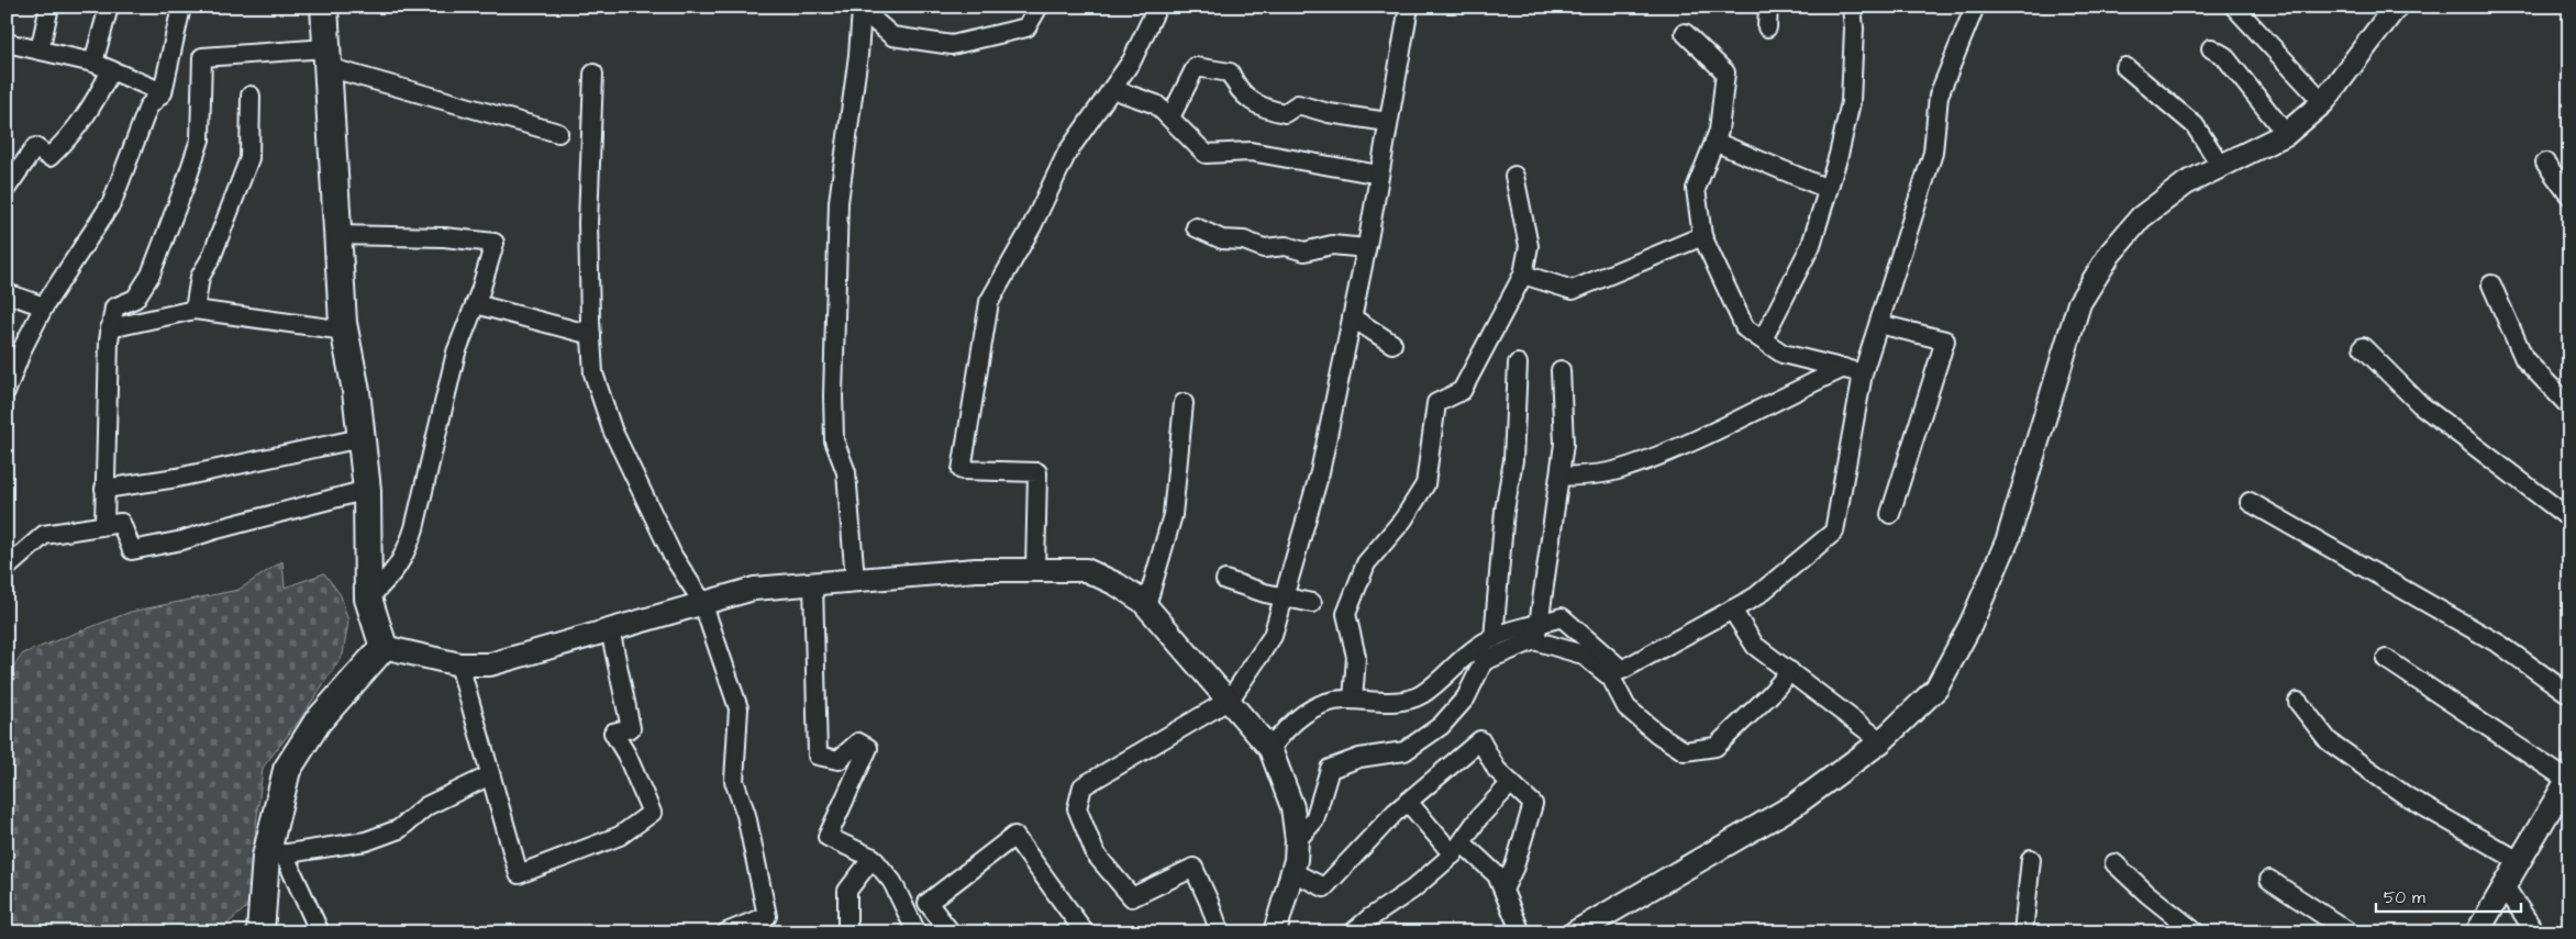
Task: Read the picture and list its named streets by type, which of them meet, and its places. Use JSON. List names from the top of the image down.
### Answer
{
  "scale_bar": "50 m"
}
